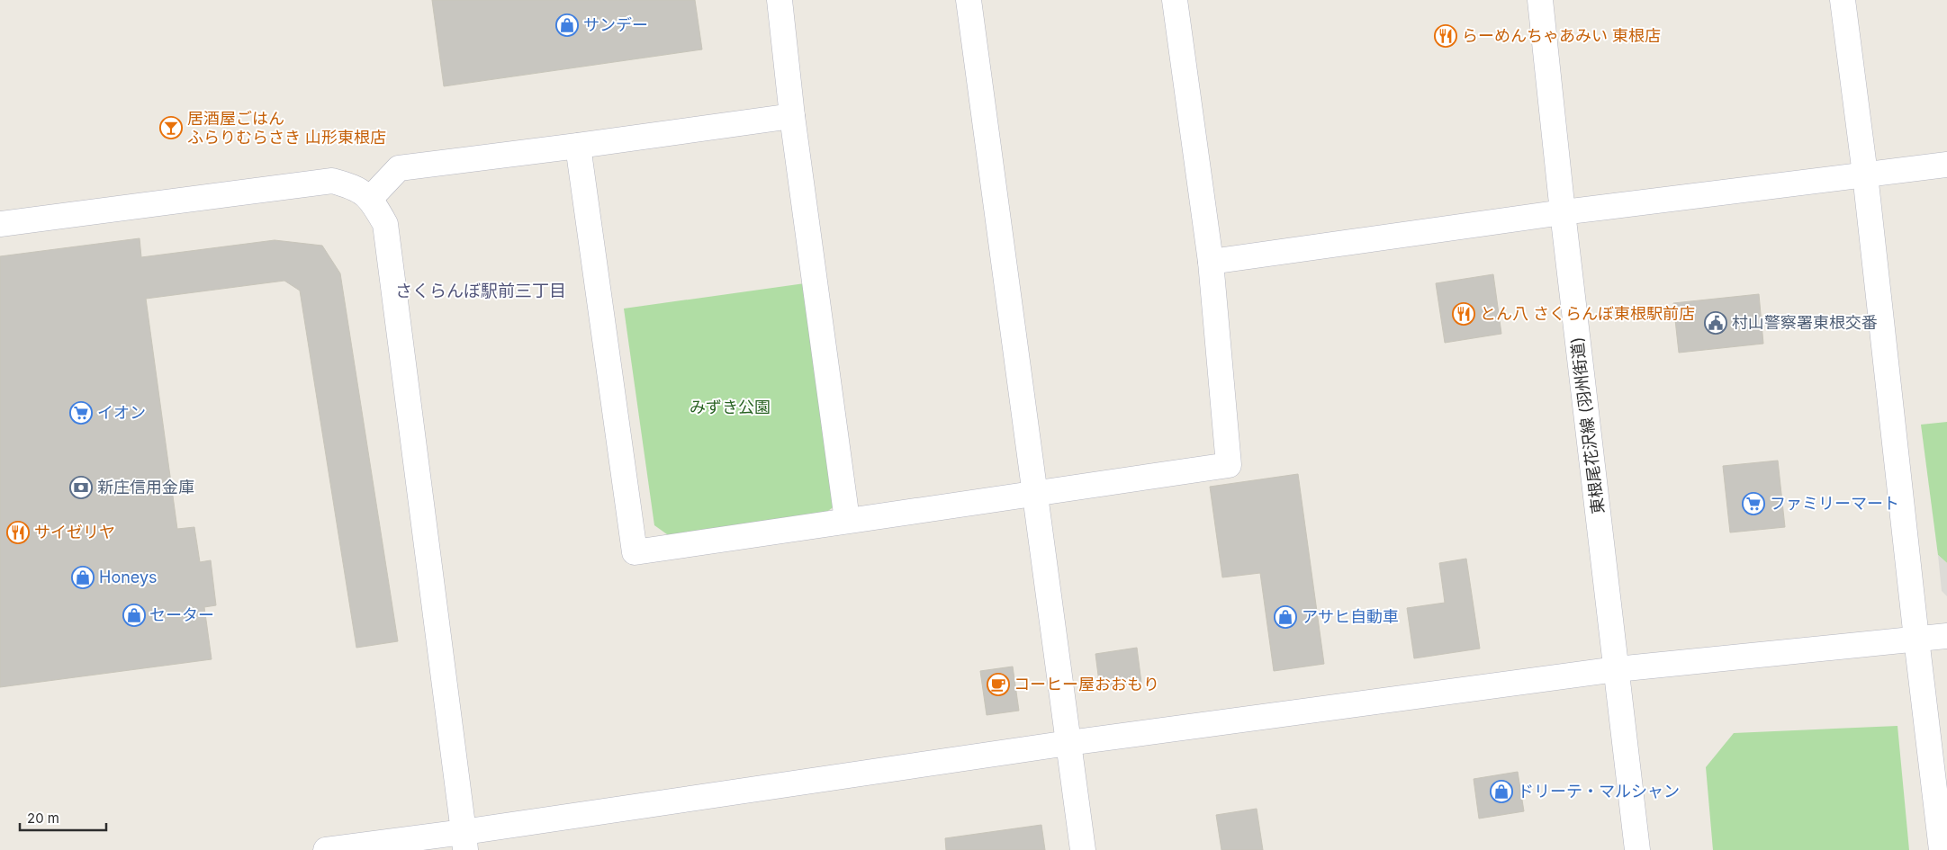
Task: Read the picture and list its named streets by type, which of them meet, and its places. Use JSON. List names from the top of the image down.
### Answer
{
  "streets": {
    "street": ["東根尾花沢線 (羽州街道)"]
  },
  "districts": ["さくらんぼ駅前三丁目"],
  "parks": ["みずき公園"],
  "places": {
    "shop": [
      "サンデー",
      "Honeys",
      "セーター",
      "アサヒ自動車",
      "ドリーテ・マルシャン"
    ],
    "restaurant": ["らーめんちゃあみい 東根店", "とん八 さくらんぼ東根駅前店", "サイゼリヤ"],
    "bar": ["居酒屋ごはん ふらりむらさき 山形東根店"],
    "public building": ["村山警察署東根交番"],
    "supermarket": ["イオン", "ファミリーマート"],
    "bank": ["新庄信用金庫"],
    "cafe": ["コーヒー屋おおもり"]
  },
  "scale_bar": "20 m"
}
